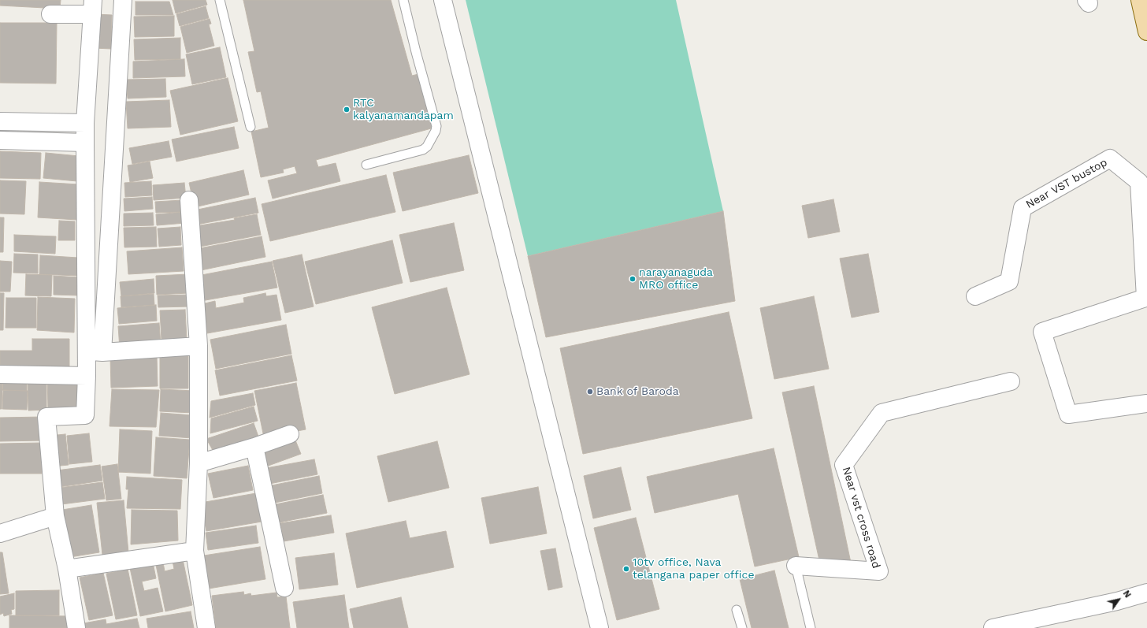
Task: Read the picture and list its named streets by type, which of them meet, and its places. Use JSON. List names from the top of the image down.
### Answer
{
  "streets": {
    "street": ["Near VST bustop", "Near vst cross road"]
  },
  "places": [
    "RTC kalyanamandapam",
    "narayanaguda MRO office",
    "Bank of Baroda",
    "10tv office, Nava telangana paper office"
  ],
  "north": "top right"
}
